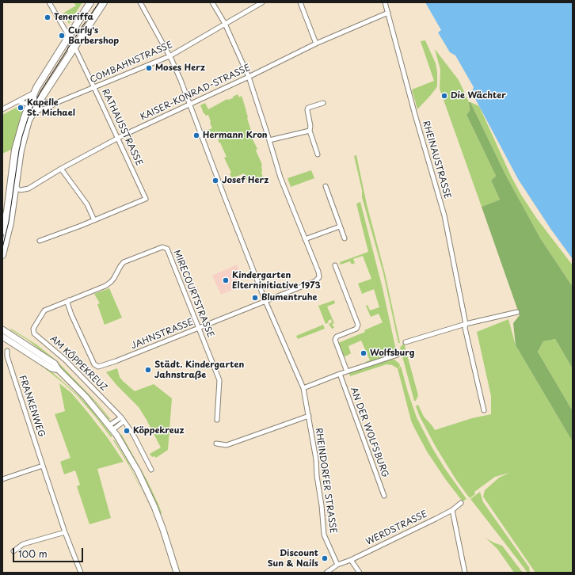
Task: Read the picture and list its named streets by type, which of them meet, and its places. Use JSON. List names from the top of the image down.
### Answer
{
  "streets": {
    "street": [
      "COMBAHNSTRASSE",
      "KAISER-KONRAD-STRASSE",
      "RATHAUSSTRASSE",
      "RHEINAUSTRASSE",
      "MIRECOURTSTRASSE",
      "JAHNSTRASSE",
      "AM KÖPPEKREUZ",
      "FRANKENWEG",
      "AN DER WOLFSBURG",
      "RHEINDORFER STRASSE",
      "WERDSTRASSE"
    ]
  },
  "crossings": [
    ["COMBAHNSTRASSE", "RATHAUSSTRASSE"],
    ["COMBAHNSTRASSE", "RHEINDORFER STRASSE"],
    ["KAISER-KONRAD-STRASSE", "RATHAUSSTRASSE"],
    ["KAISER-KONRAD-STRASSE", "RHEINAUSTRASSE"],
    ["KAISER-KONRAD-STRASSE", "RHEINDORFER STRASSE"],
    ["MIRECOURTSTRASSE", "JAHNSTRASSE"],
    ["MIRECOURTSTRASSE", "AM KÖPPEKREUZ"],
    ["JAHNSTRASSE", "AM KÖPPEKREUZ"],
    ["JAHNSTRASSE", "RHEINDORFER STRASSE"],
    ["RHEINDORFER STRASSE", "WERDSTRASSE"]
  ],
  "places": [
    "Teneriffa",
    "Curly's Barbershop",
    "Moses Herz",
    "Die Wächter",
    "Kapelle St. Michael",
    "Hermann Kron",
    "Josef Herz",
    "Kindergarten Elterninitiative 1973",
    "Blumentruhe",
    "Wolfsburg",
    "Städt. Kindergarten Jahnstraße",
    "Köppekreuz",
    "Discount Sun & Nails"
  ],
  "scale_bar": "100 m"
}
